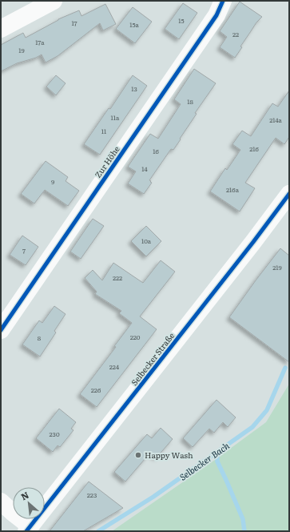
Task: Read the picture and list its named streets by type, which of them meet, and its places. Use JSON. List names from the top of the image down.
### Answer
{
  "streets": {
    "street": ["Zur Höhe", "Selbecker Straße"]
  },
  "water": ["Selbecker Bach"],
  "places": ["Happy Wash"],
  "house_numbers": [
    "15",
    "17",
    "15a",
    "22",
    "17a",
    "19",
    "13",
    "18",
    "11a",
    "214a",
    "11",
    "216",
    "16",
    "14",
    "9",
    "216a",
    "10a",
    "7",
    "219",
    "222",
    "220",
    "8",
    "224",
    "226",
    "230",
    "223"
  ],
  "north": "top left"
}
